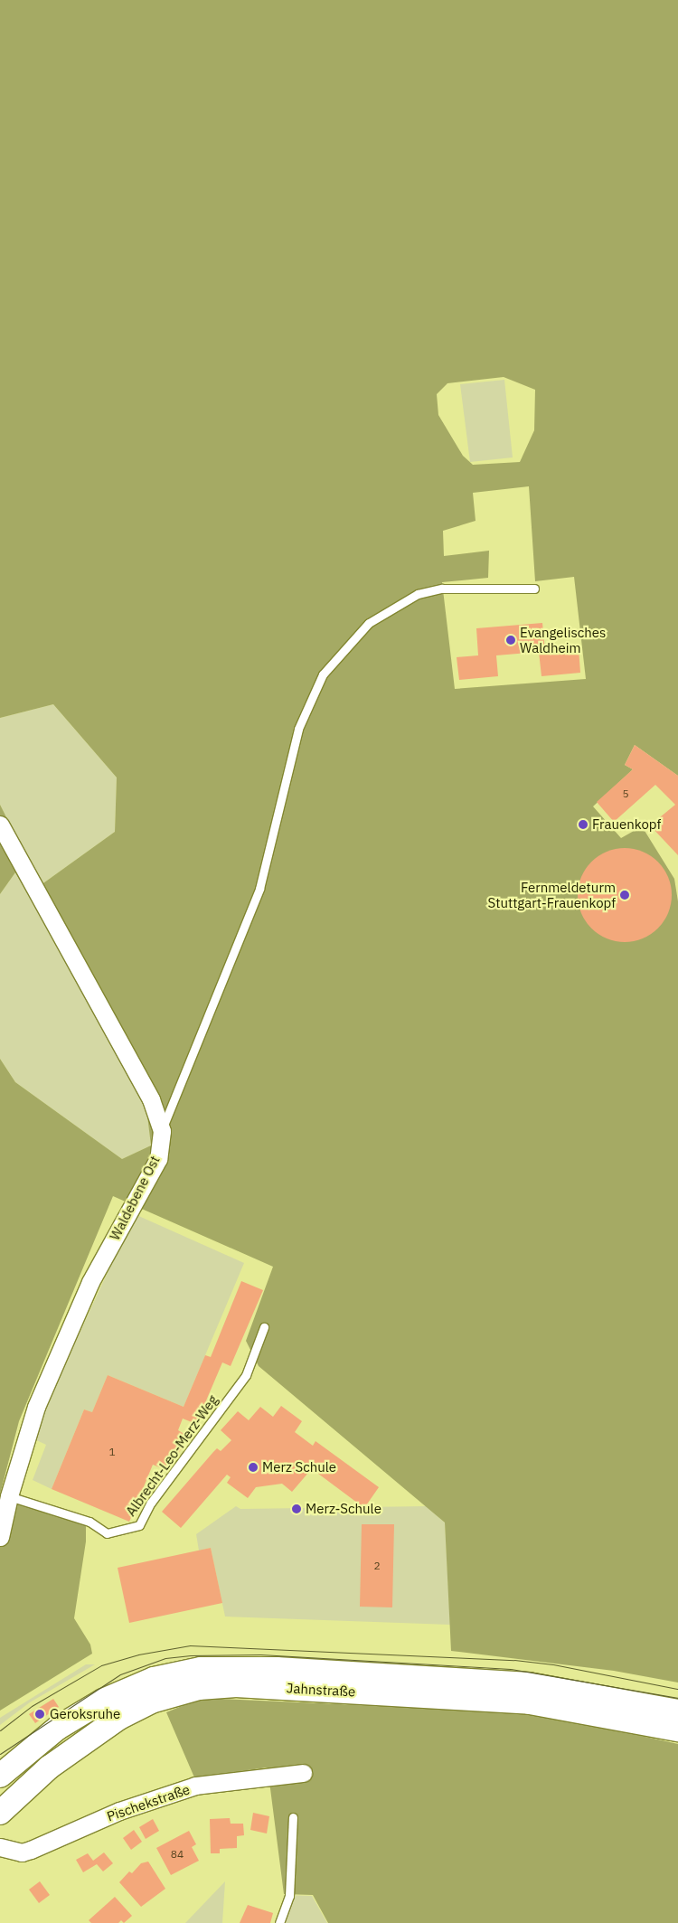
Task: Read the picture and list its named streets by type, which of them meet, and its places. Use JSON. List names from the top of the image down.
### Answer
{
  "streets": {
    "main road": ["Jahnstraße"],
    "street": ["Waldebene Ost", "Pischekstraße"],
    "lane": ["Albrecht-Leo-Merz-Weg"]
  },
  "crossings": [
    ["Waldebene Ost", "Albrecht-Leo-Merz-Weg"]
  ],
  "places": [
    "Evangelisches Waldheim",
    "Frauenkopf",
    "Fernmeldeturm Stuttgart-Frauenkopf",
    "Merz Schule",
    "Merz-Schule",
    "Geroksruhe"
  ],
  "house_numbers": [
    "5",
    "1",
    "2",
    "84"
  ]
}
